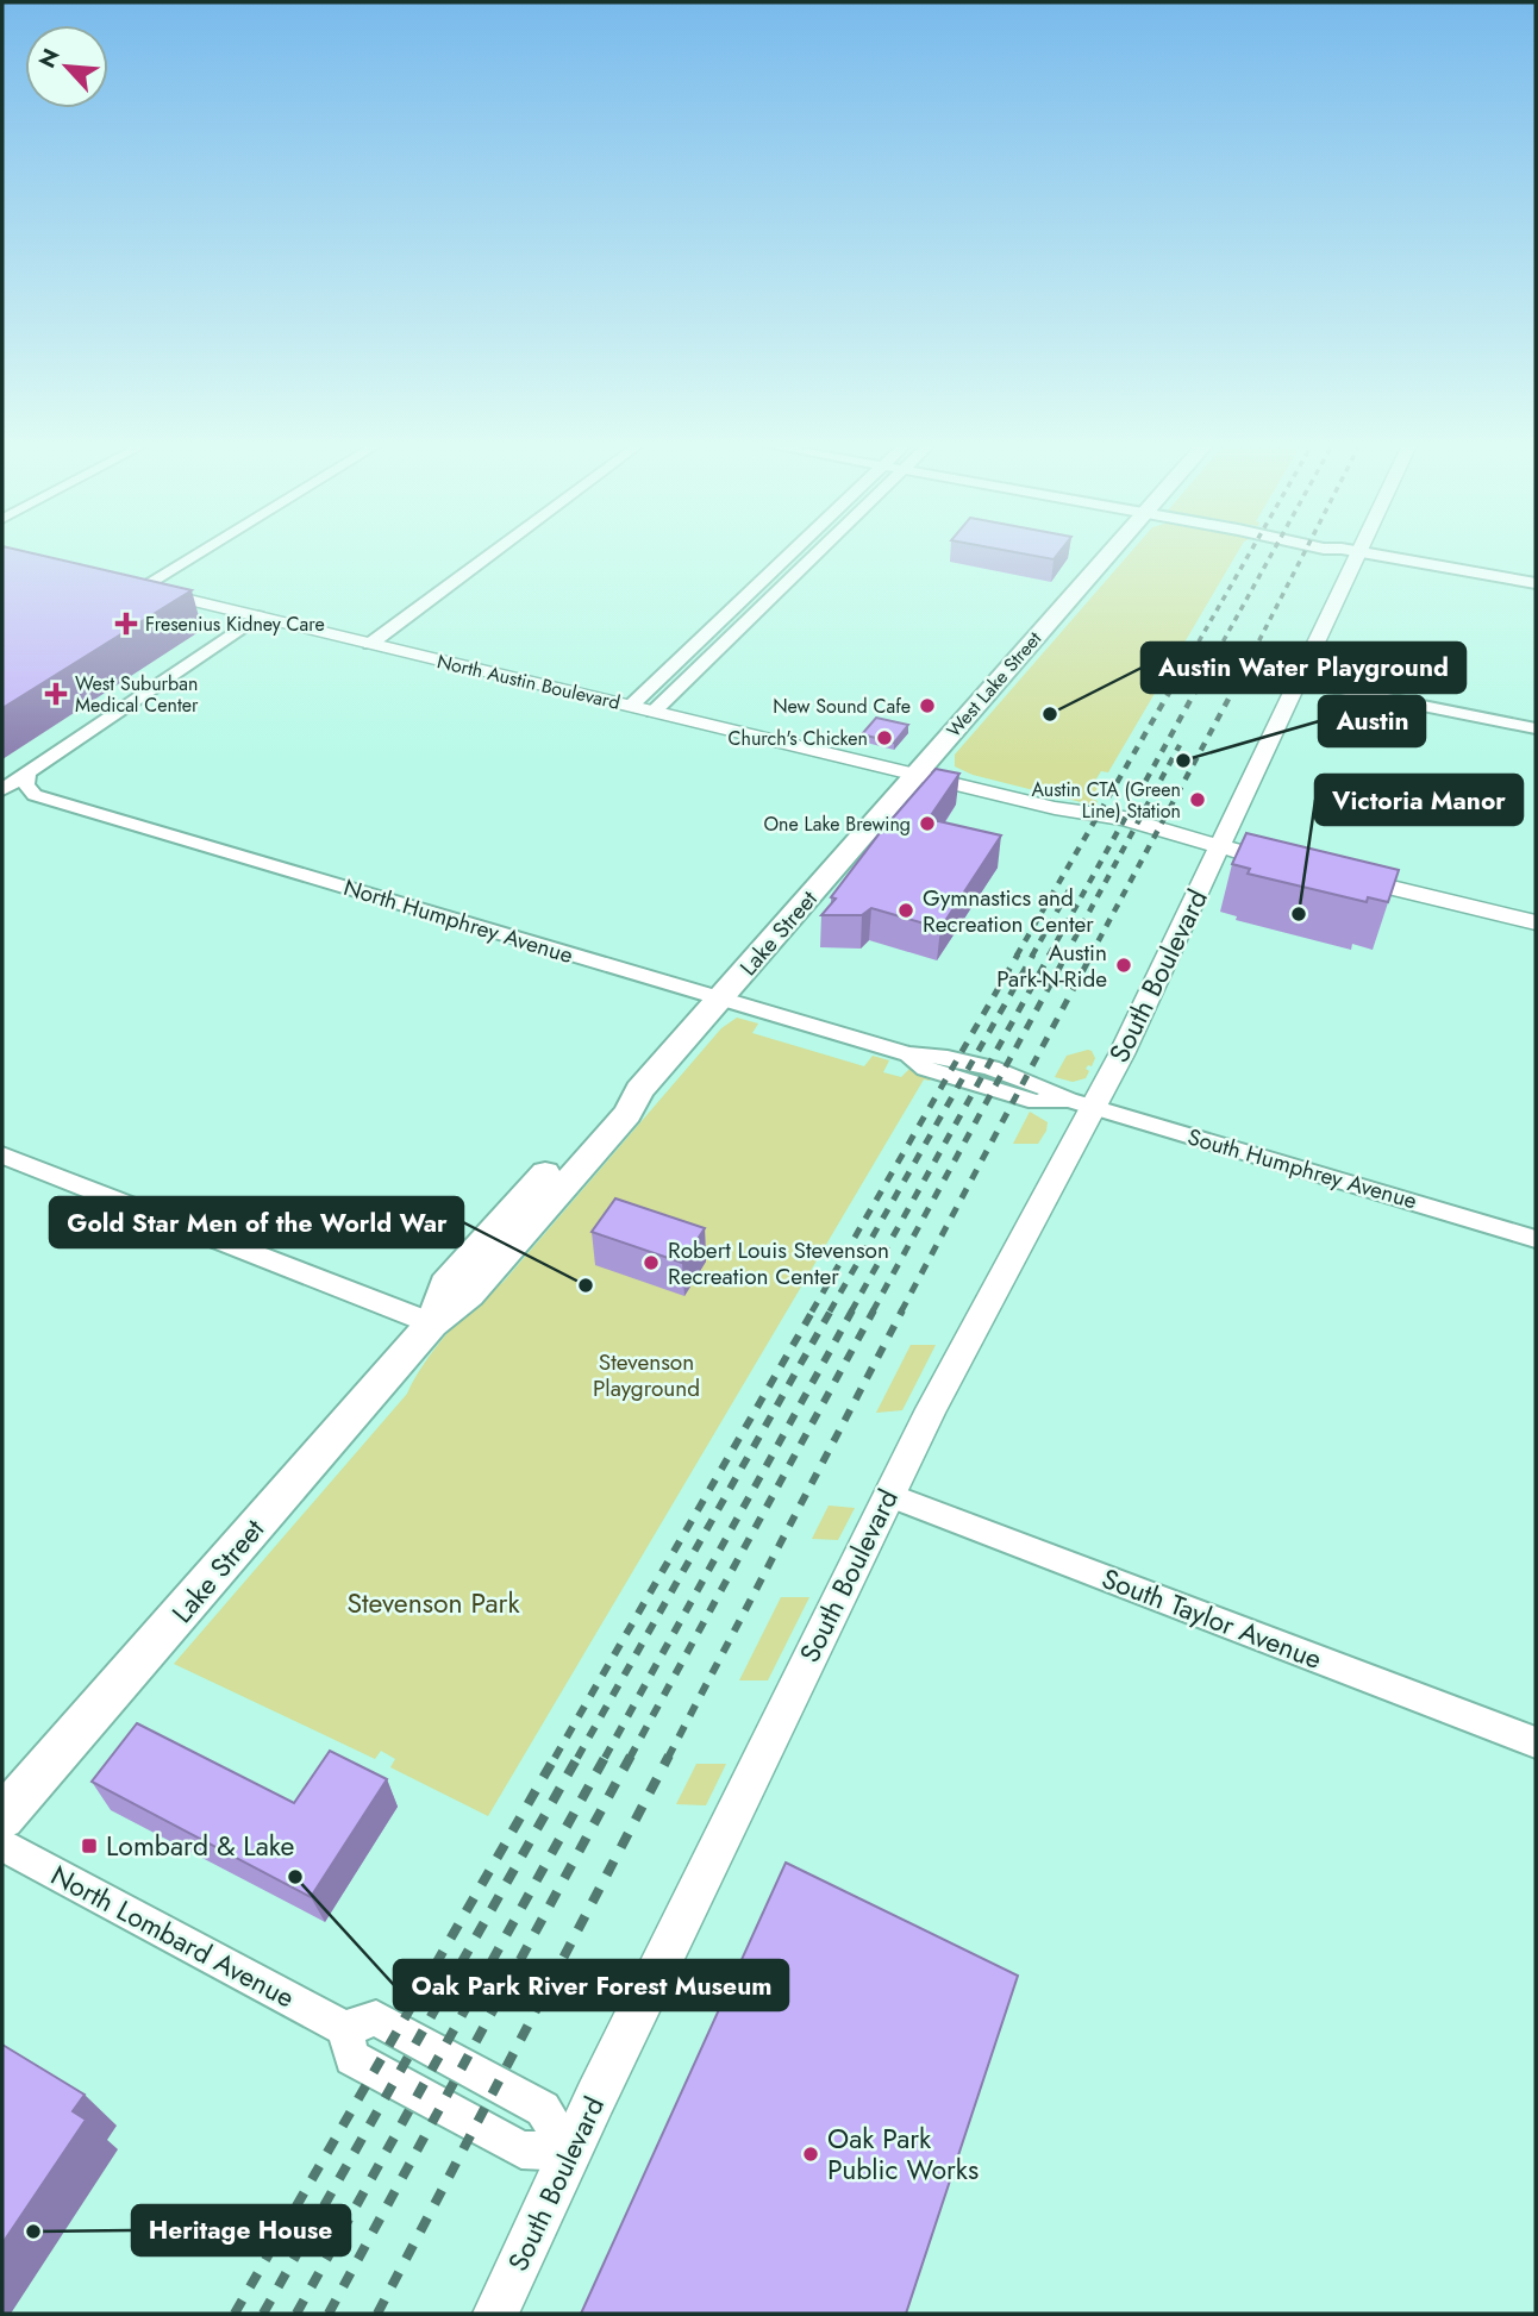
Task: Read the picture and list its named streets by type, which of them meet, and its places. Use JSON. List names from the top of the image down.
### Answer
{
  "streets": {
    "main road": ["West Lake Street", "Lake Street"],
    "street": [
      "North Austin Boulevard",
      "North Humphrey Avenue",
      "South Boulevard",
      "South Humphrey Avenue",
      "South Taylor Avenue",
      "North Lombard Avenue"
    ]
  },
  "crossings": [
    ["North Austin Boulevard", "West Lake Street"],
    ["North Austin Boulevard", "Lake Street"],
    ["North Austin Boulevard", "South Boulevard"],
    ["West Lake Street", "Lake Street"],
    ["North Humphrey Avenue", "Lake Street"],
    ["North Humphrey Avenue", "South Boulevard"],
    ["North Humphrey Avenue", "South Humphrey Avenue"],
    ["South Boulevard", "South Humphrey Avenue"],
    ["South Boulevard", "South Taylor Avenue"],
    ["South Boulevard", "North Lombard Avenue"]
  ],
  "parks": ["Stevenson Playground", "Stevenson Park"],
  "places": {
    "health": ["Fresenius Kidney Care", "West Suburban Medical Center"],
    "other": [
      "New Sound Cafe",
      "Austin Water Playground",
      "Church's Chicken",
      "Austin",
      "Austin CTA (Green Line) Station",
      "One Lake Brewing",
      "Gymnastics and Recreation Center",
      "Victoria Manor",
      "Austin Park-N-Ride",
      "Robert Louis Stevenson Recreation Center",
      "Gold Star Men of the World War",
      "Oak Park River Forest Museum",
      "Oak Park Public Works",
      "Heritage House"
    ],
    "transit": ["Lombard & Lake"]
  },
  "north": "top left"
}
